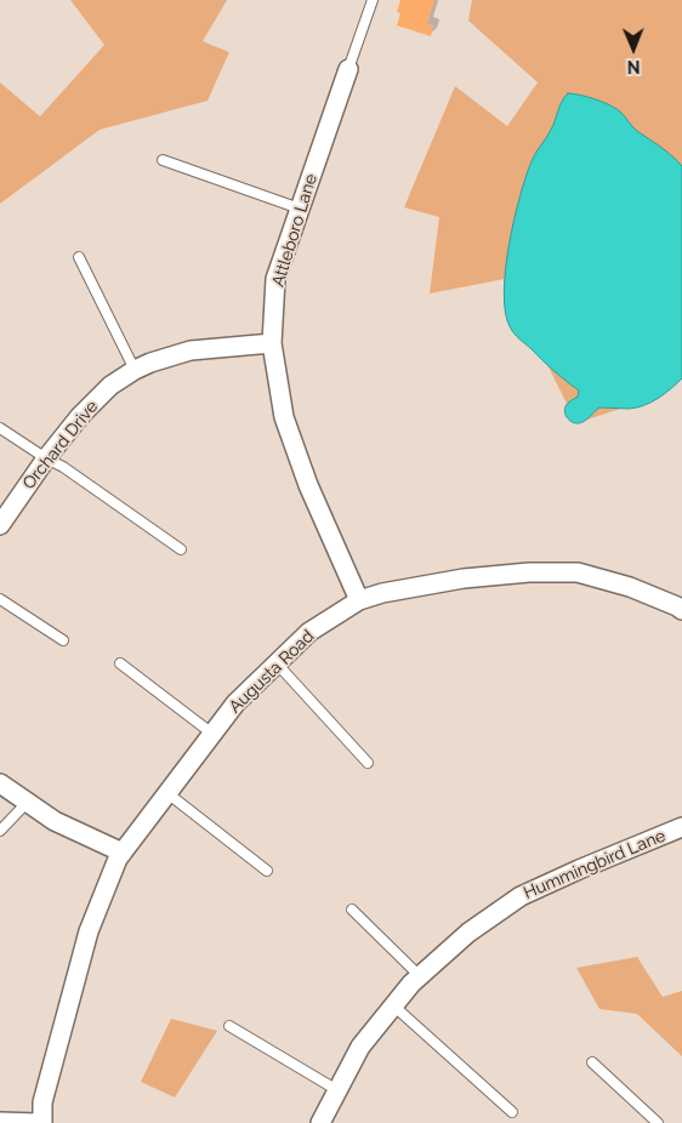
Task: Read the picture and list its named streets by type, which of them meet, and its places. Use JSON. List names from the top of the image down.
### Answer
{
  "streets": {
    "street": [
      "Attleboro Lane",
      "Orchard Drive",
      "Augusta Road",
      "Hummingbird Lane"
    ]
  },
  "crossings": [
    ["Attleboro Lane", "Orchard Drive"],
    ["Attleboro Lane", "Augusta Road"]
  ],
  "north": "bottom"
}
